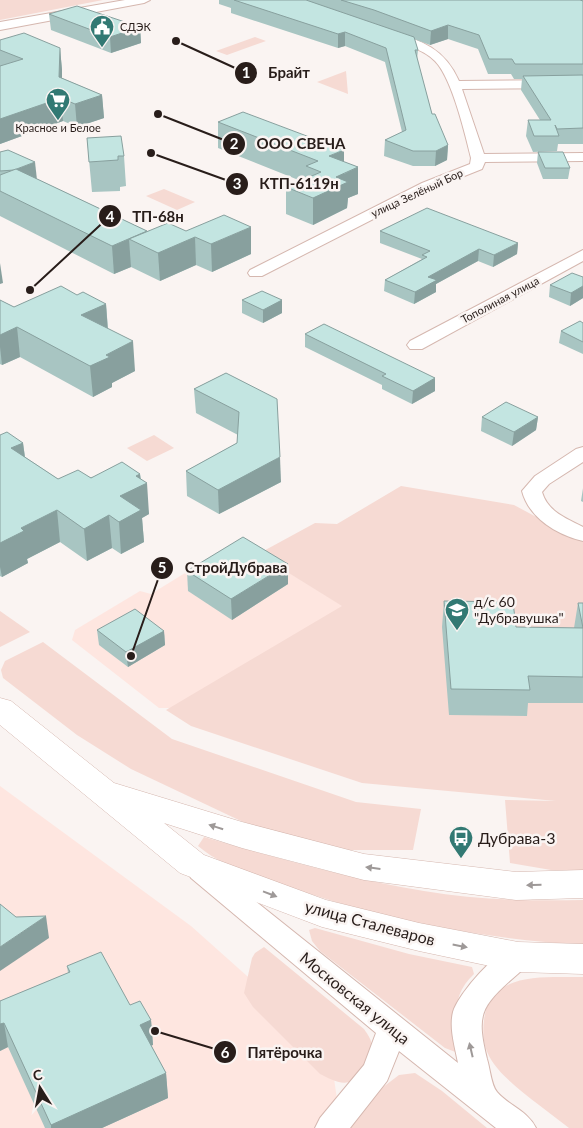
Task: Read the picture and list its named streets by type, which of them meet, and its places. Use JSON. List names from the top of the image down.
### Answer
{
  "streets": {
    "main road": ["улица Сталеваров"],
    "street": ["улица Зелёный Бор", "Тополиная улица", "Московская улица"]
  },
  "crossings": [
    ["улица Сталеваров", "Московская улица"]
  ],
  "places": {
    "other": [
      "Брайт",
      "ООО СВЕЧА",
      "КТП-6119н",
      "ТП-68н",
      "СтройДубрава",
      "Пятёрочка"
    ],
    "public building": ["СДЭК"],
    "supermarket": ["Красное и Белое"],
    "school or university": ["д/с 60 \"Дубравушка\""],
    "bus stop": ["Дубрава-3"]
  },
  "north": "top"
}
